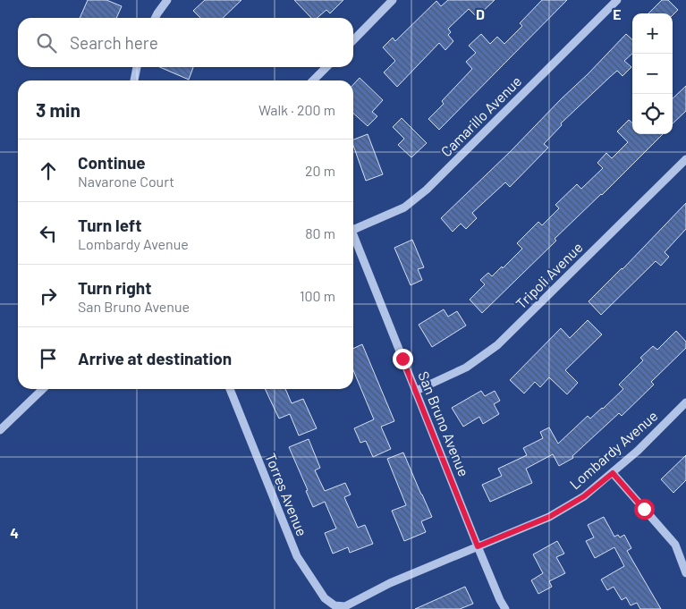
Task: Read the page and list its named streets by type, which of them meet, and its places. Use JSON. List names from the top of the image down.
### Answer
{
  "streets": {
    "street": [
      "Camarillo Avenue",
      "Tripoli Avenue",
      "San Bruno Avenue",
      "Lombardy Avenue",
      "Torres Avenue"
    ]
  },
  "crossings": [
    ["Tripoli Avenue", "San Bruno Avenue"],
    ["San Bruno Avenue", "Lombardy Avenue"],
    ["Lombardy Avenue", "Torres Avenue"]
  ],
  "page": {
    "map_buttons": ["+", "−"],
    "search": "Search here",
    "heading": ["3 min", "Walk · 200 m"],
    "list": [
      ["Continue", "Navarone Court", "20 m"],
      ["Turn left", "Lombardy Avenue", "80 m"],
      ["Turn right", "San Bruno Avenue", "100 m"],
      "Arrive at destination"
    ]
  },
  "grid": {
    "columns": ["D", "E"],
    "rows": ["4"]
  }
}
